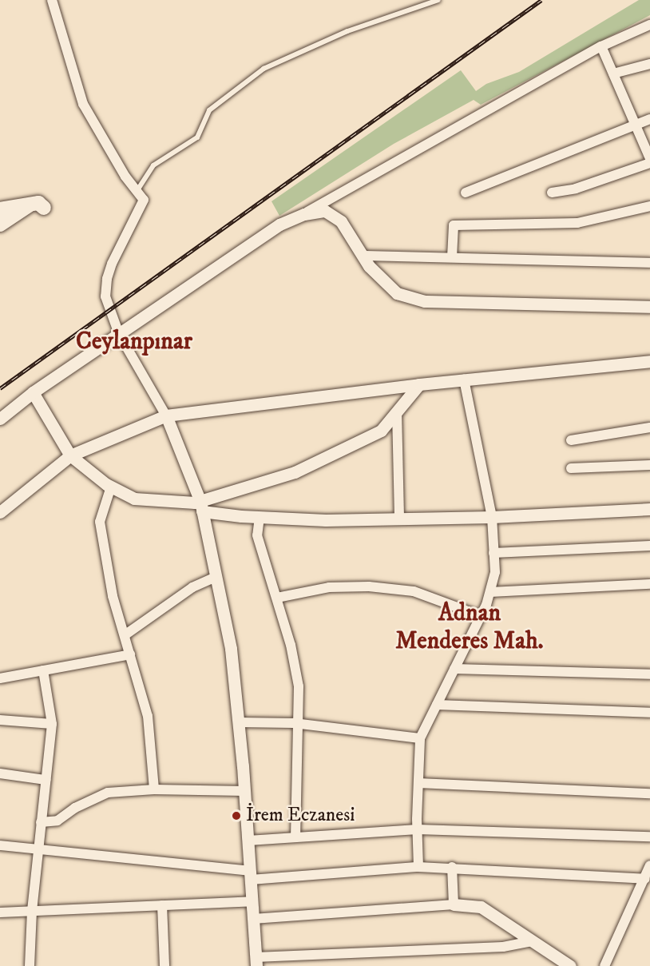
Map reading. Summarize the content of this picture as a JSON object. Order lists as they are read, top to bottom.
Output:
{
  "districts": ["Ceylanpınar", "Adnan Menderes Mah."],
  "places": ["İrem Eczanesi"]
}
